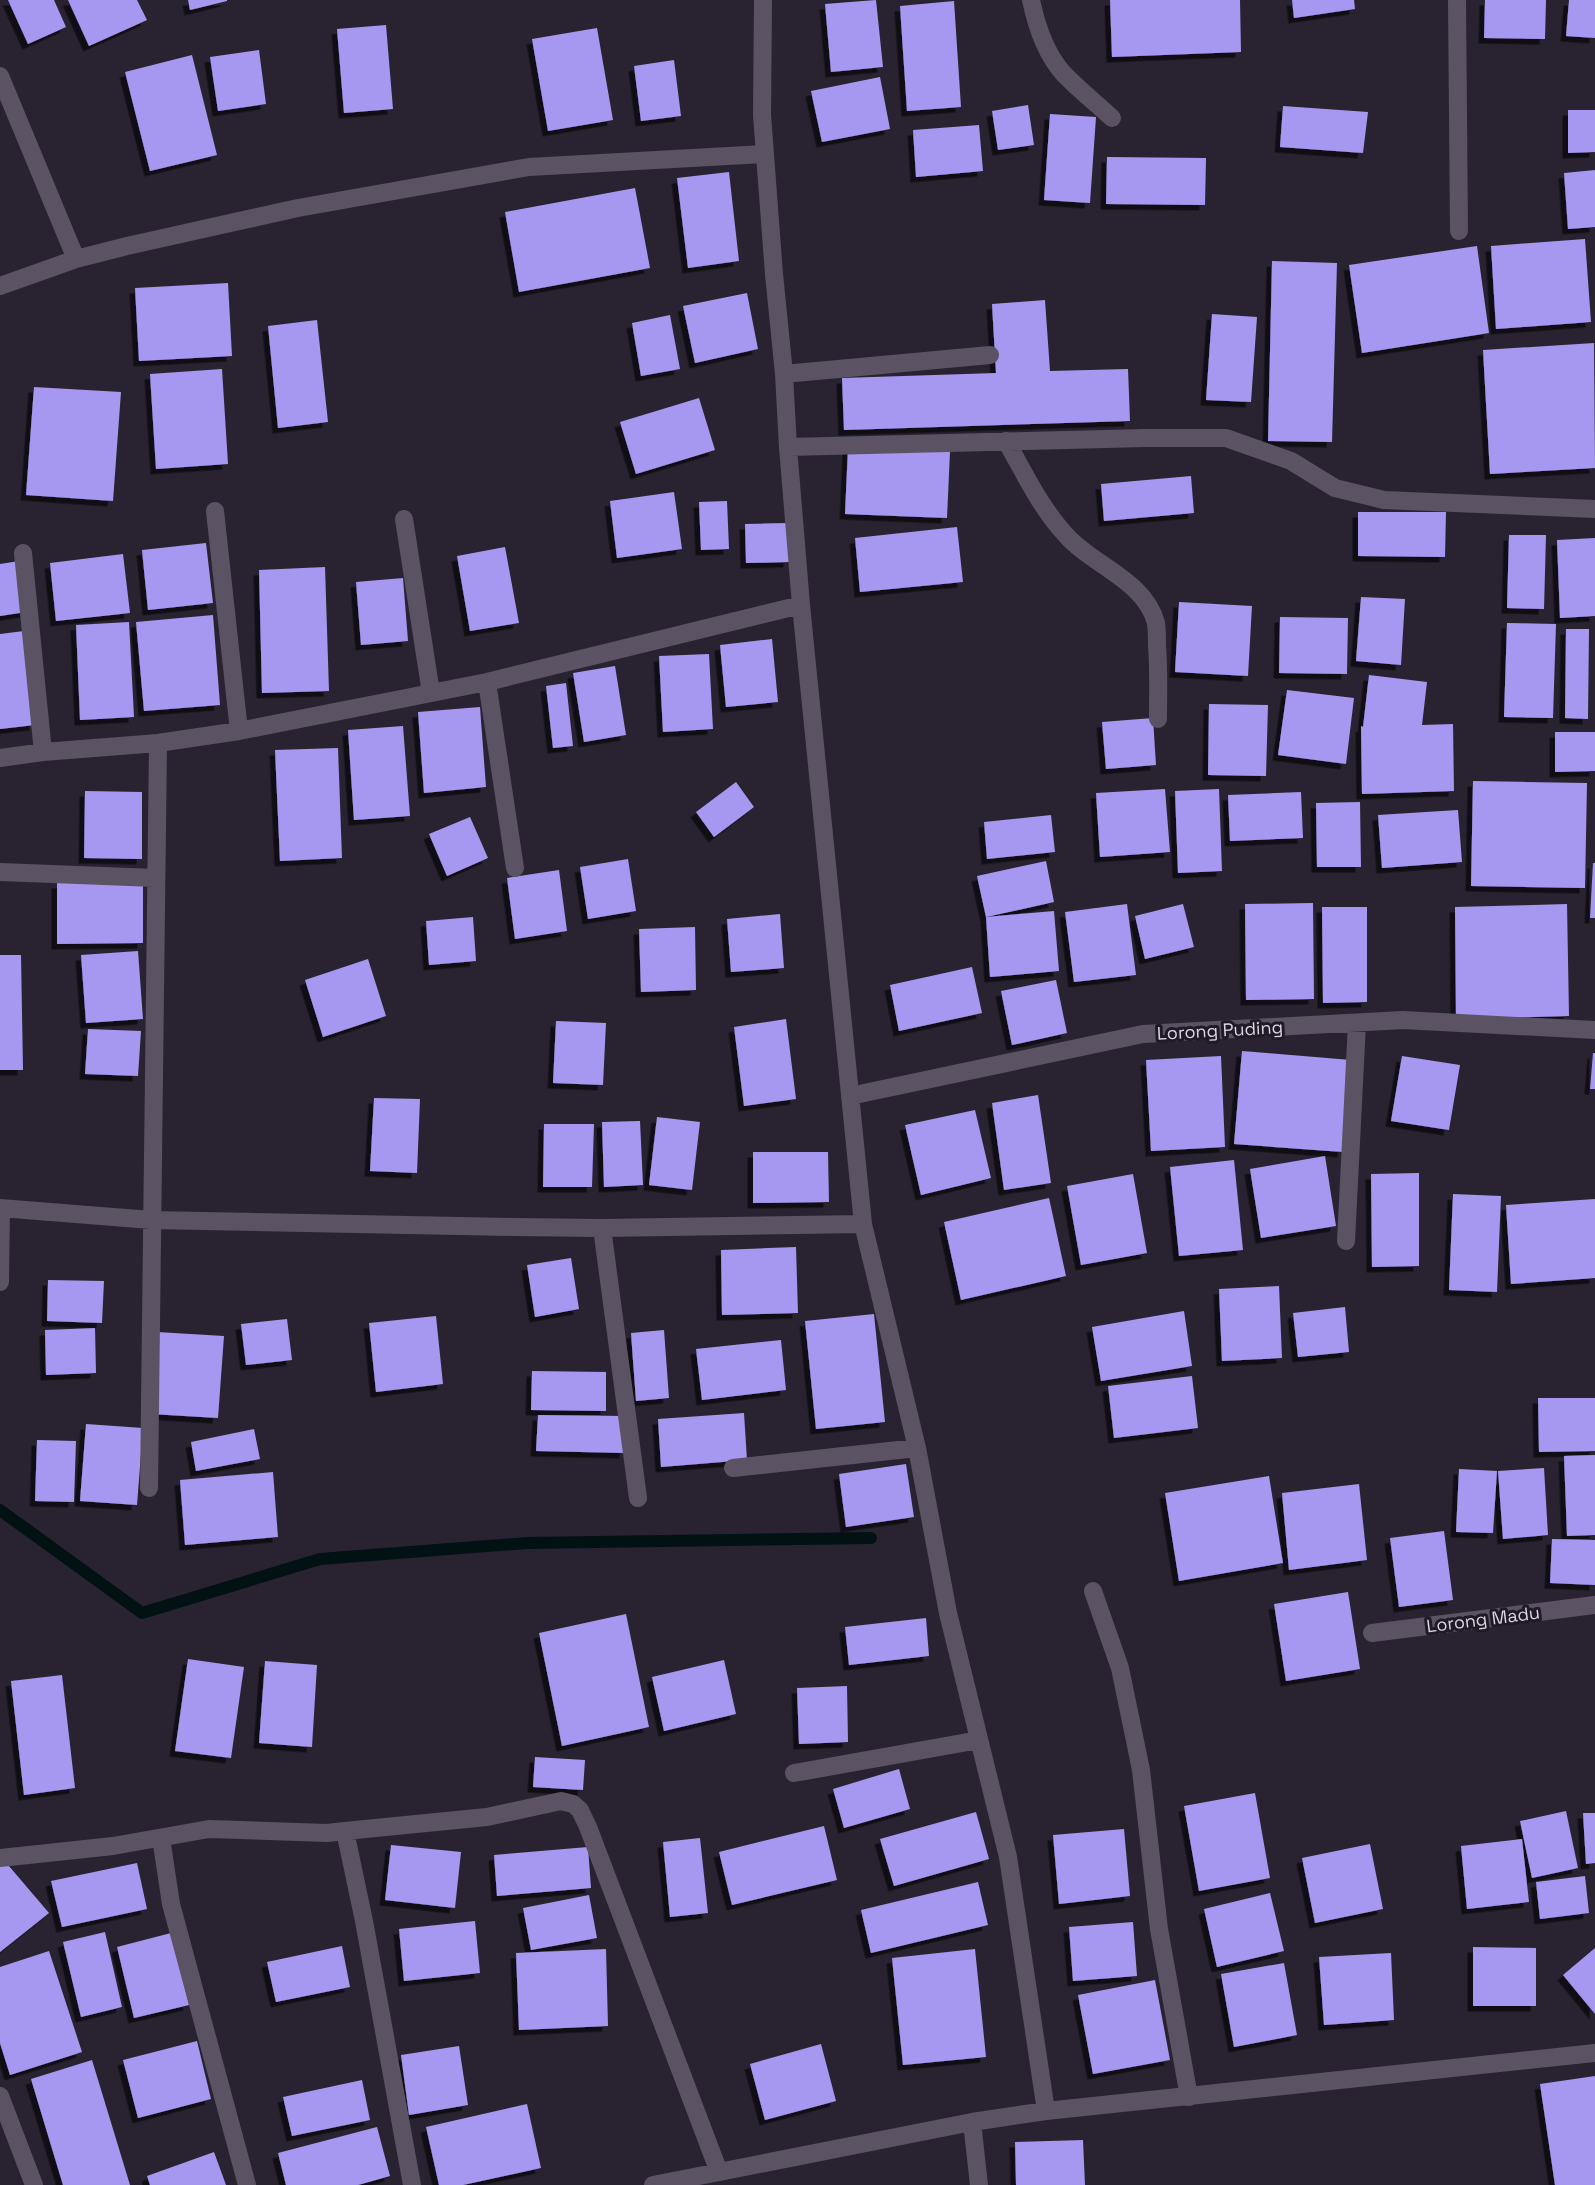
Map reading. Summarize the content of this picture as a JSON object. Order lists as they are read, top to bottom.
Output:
{
  "streets": {
    "street": ["Lorong Puding", "Lorong Madu"]
  }
}
